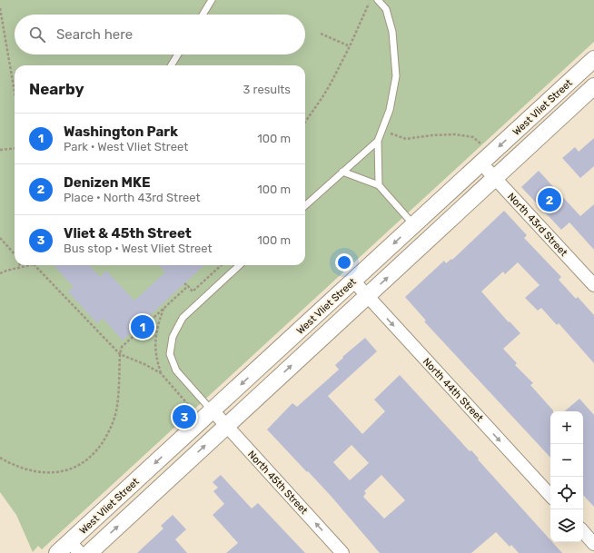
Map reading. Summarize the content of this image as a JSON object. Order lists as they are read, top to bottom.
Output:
{
  "streets": {
    "street": [
      "West Vliet Street",
      "North 43rd Street",
      "North 44th Street",
      "North 45th Street"
    ]
  },
  "crossings": [
    ["West Vliet Street", "North 43rd Street"],
    ["West Vliet Street", "North 44th Street"],
    ["West Vliet Street", "North 45th Street"]
  ],
  "one_way": ["North 44th Street", "North 45th Street"],
  "page": {
    "search": "Search here",
    "heading": ["Nearby", "3 results"],
    "list": [
      {
        "mark": "1",
        "name": "Washington Park",
        "note": "Park · West Vliet Street",
        "value": "100 m"
      },
      {
        "mark": "2",
        "name": "Denizen MKE",
        "note": "Place · North 43rd Street",
        "value": "100 m"
      },
      {
        "mark": "3",
        "name": "Vliet & 45th Street",
        "note": "Bus stop · West Vliet Street",
        "value": "100 m"
      }
    ],
    "pins": ["2", "1", "3"],
    "map_buttons": ["+", "−"]
  }
}
